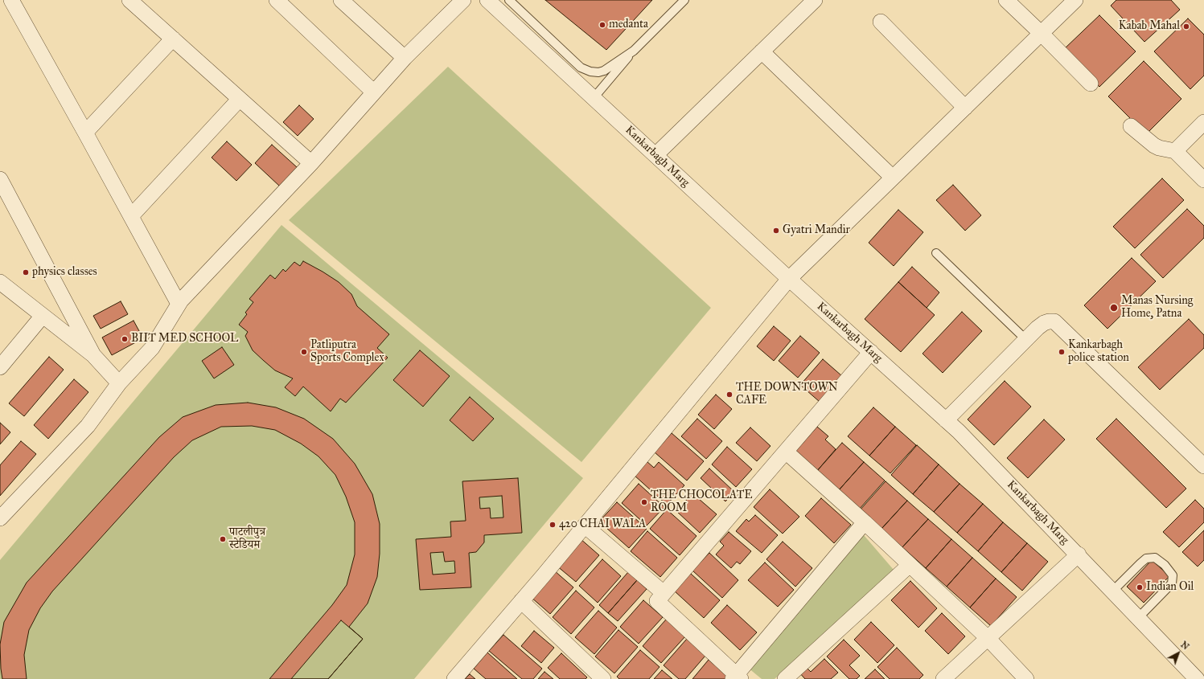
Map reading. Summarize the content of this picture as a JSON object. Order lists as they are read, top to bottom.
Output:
{
  "streets": {
    "street": ["Kankarbagh Marg"]
  },
  "places": [
    "medanta",
    "Kabab Mahal",
    "Gyatri Mandir",
    "physics classes",
    "Manas Nursing Home, Patna",
    "BIIT MED SCHOOL",
    "Patliputra Sports Complex",
    "Kankarbagh police station",
    "THE DOWNTOWN CAFE",
    "THE CHOCOLATE ROOM",
    "420 CHAI WALA",
    "पाटलीपुत्र स्टेडियम",
    "Indian Oil"
  ],
  "north": "top right"
}
